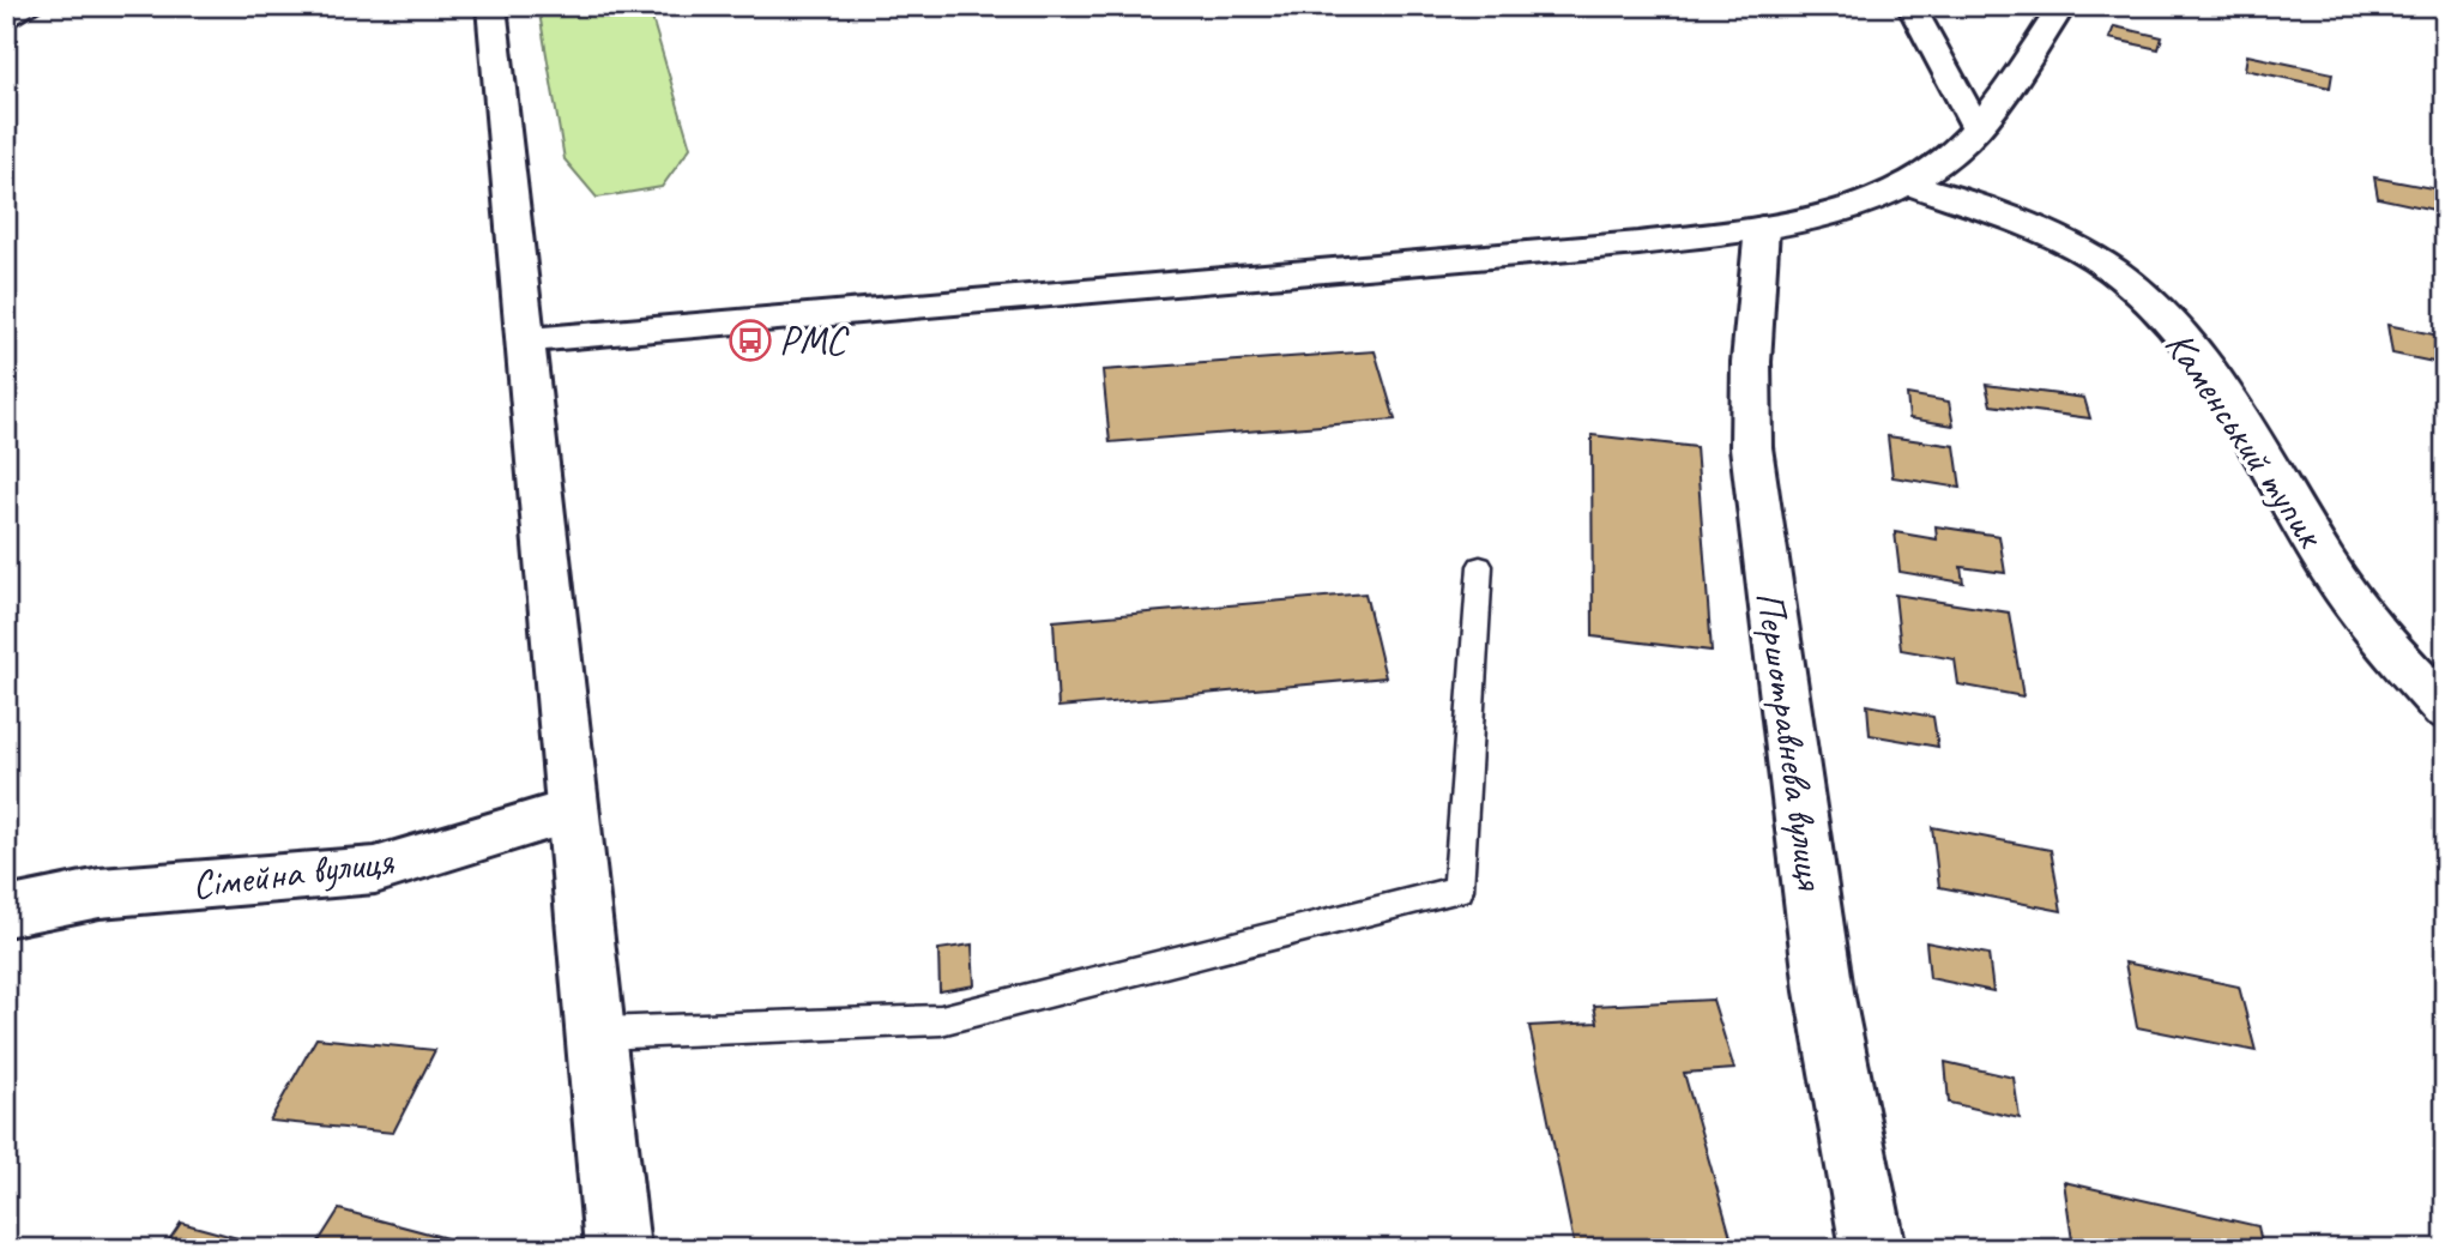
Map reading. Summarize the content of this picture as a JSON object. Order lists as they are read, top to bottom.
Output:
{
  "streets": {
    "street": ["Каменський тупик", "Першотравнева вулиця", "Сімейна вулиця"]
  },
  "places": {
    "bus stop": ["РМС"]
  }
}
